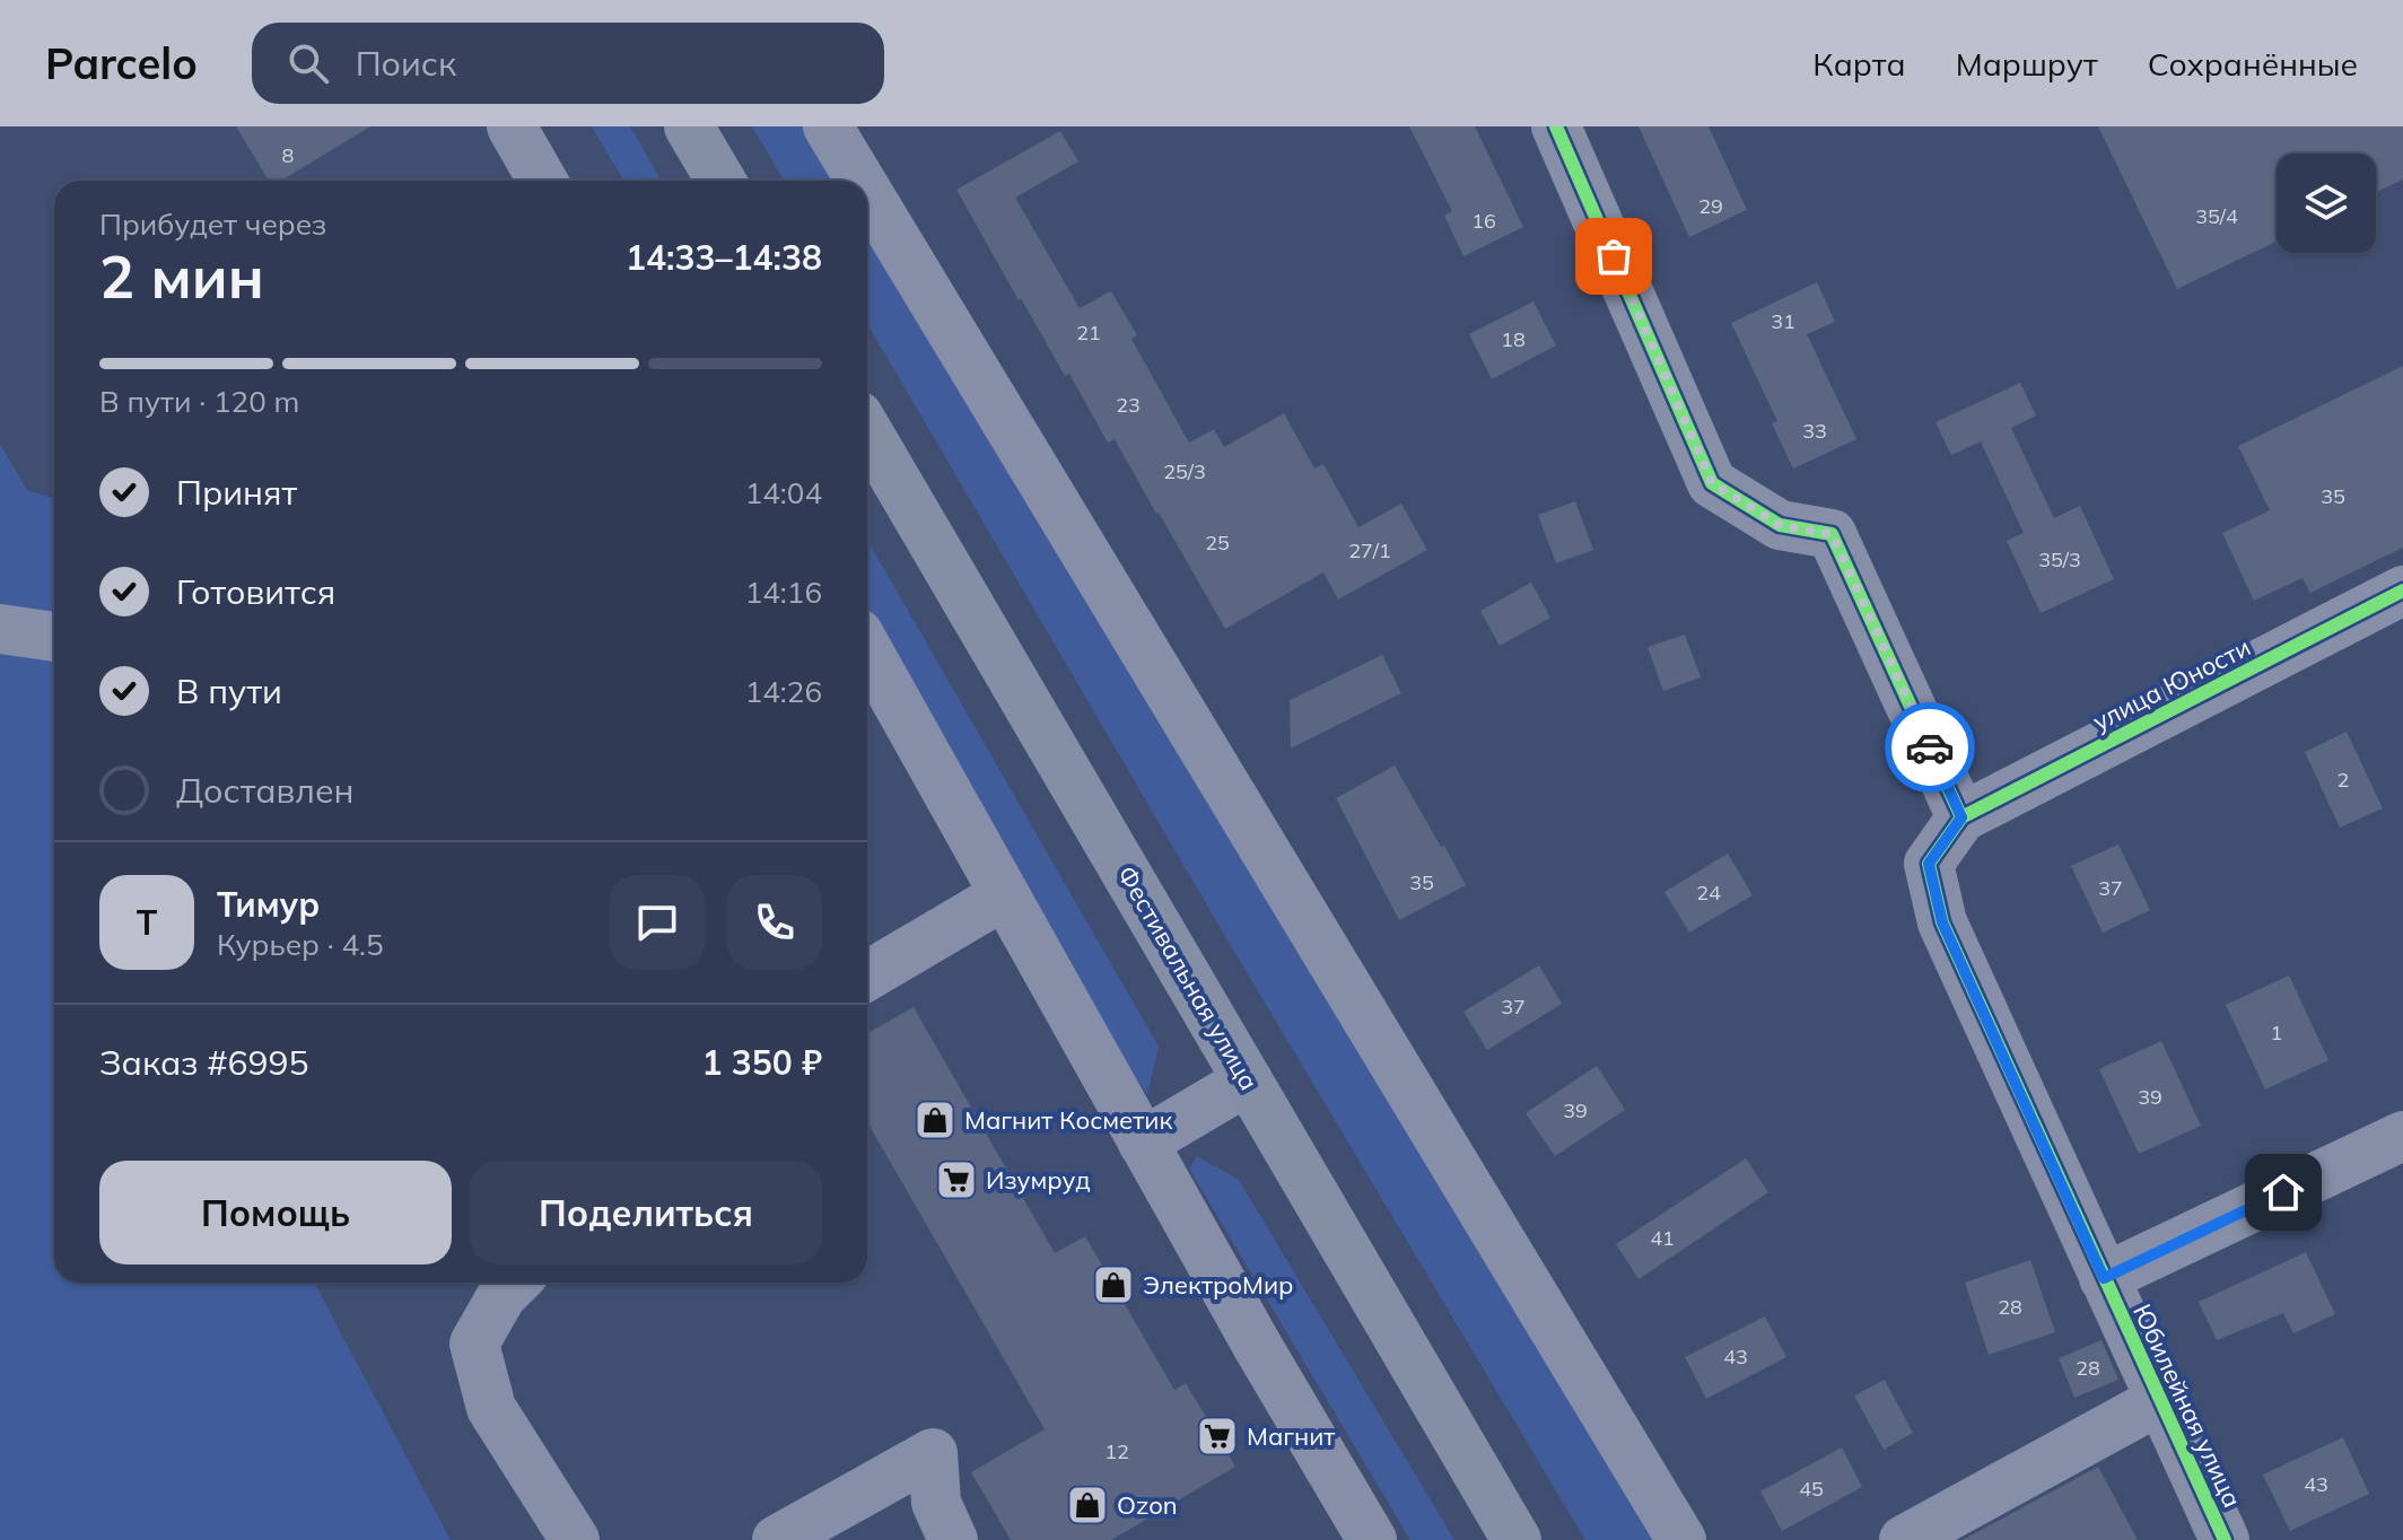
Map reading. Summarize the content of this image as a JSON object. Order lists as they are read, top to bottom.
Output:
{
  "streets": {
    "main road": ["Фестивальная улица"],
    "street": ["улица Юности", "Юбилейная улица"]
  },
  "crossings": [
    ["улица Юности", "Юбилейная улица"]
  ],
  "places": {
    "shop": ["Магнит Косметик", "ЭлектроМир", "Ozon"],
    "supermarket": ["Изумруд", "Магнит"]
  },
  "house_numbers": [
    "8",
    "29",
    "35/4",
    "16",
    "31",
    "21",
    "18",
    "23",
    "33",
    "25/3",
    "35",
    "25",
    "27/1",
    "35/3",
    "2",
    "35",
    "37",
    "24",
    "37",
    "1",
    "39",
    "39",
    "41",
    "28",
    "43",
    "28",
    "12",
    "43",
    "45"
  ],
  "page": {
    "header": "Parcelo",
    "search": "Поиск",
    "nav": ["Карта", "Маршрут", "Сохранённые"],
    "heading": ["2 мин", "Прибудет через", "14:33–14:38"],
    "panel": [
      "Тимур",
      "Курьер · 4.5",
      "Заказ #6995",
      "1 350 ₽"
    ],
    "bar": "В пути · 120 m",
    "list": [
      ["Принят", "14:04"],
      ["Готовится", "14:16"],
      ["В пути", "14:26"],
      "Доставлен"
    ],
    "round": "Т",
    "buttons": ["Помощь", "Поделиться"]
  }
}
